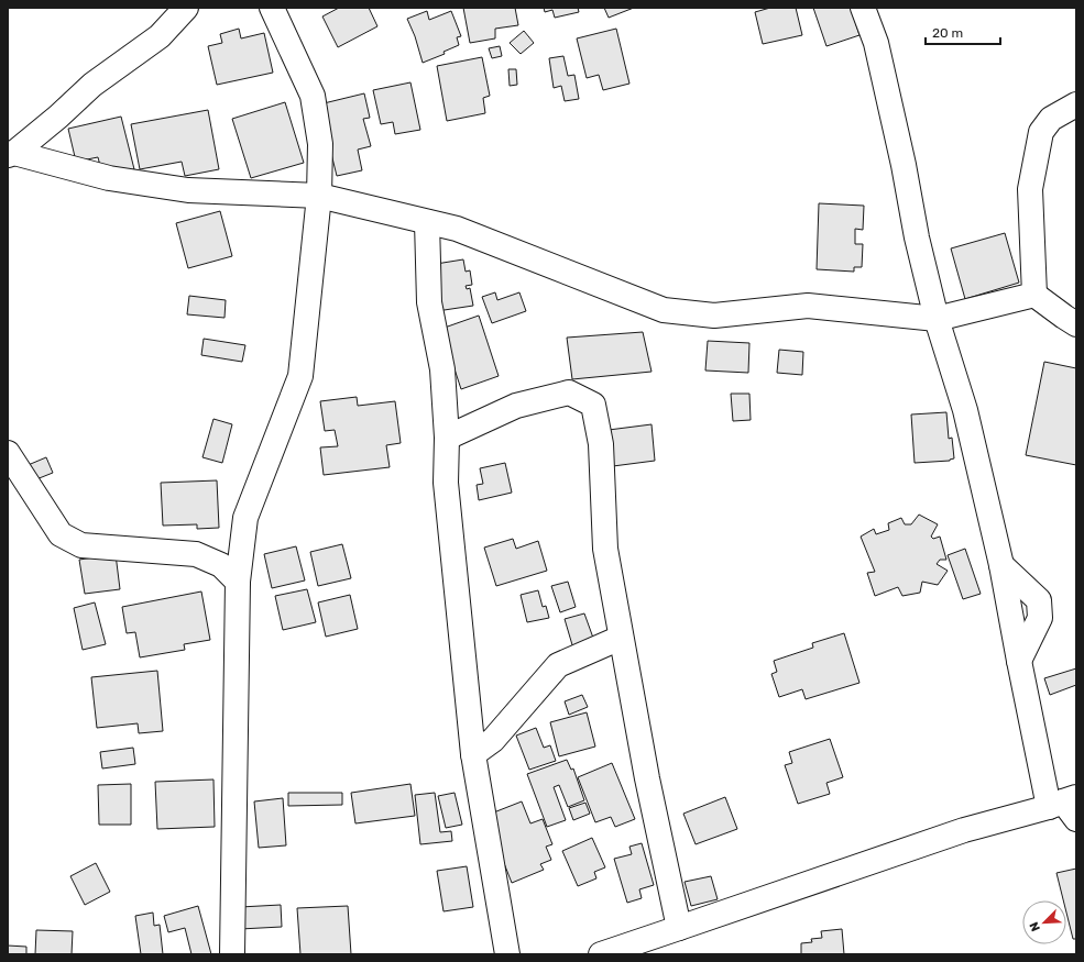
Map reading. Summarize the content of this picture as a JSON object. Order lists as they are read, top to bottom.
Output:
{
  "scale_bar": "20 m",
  "north": "bottom left"
}
